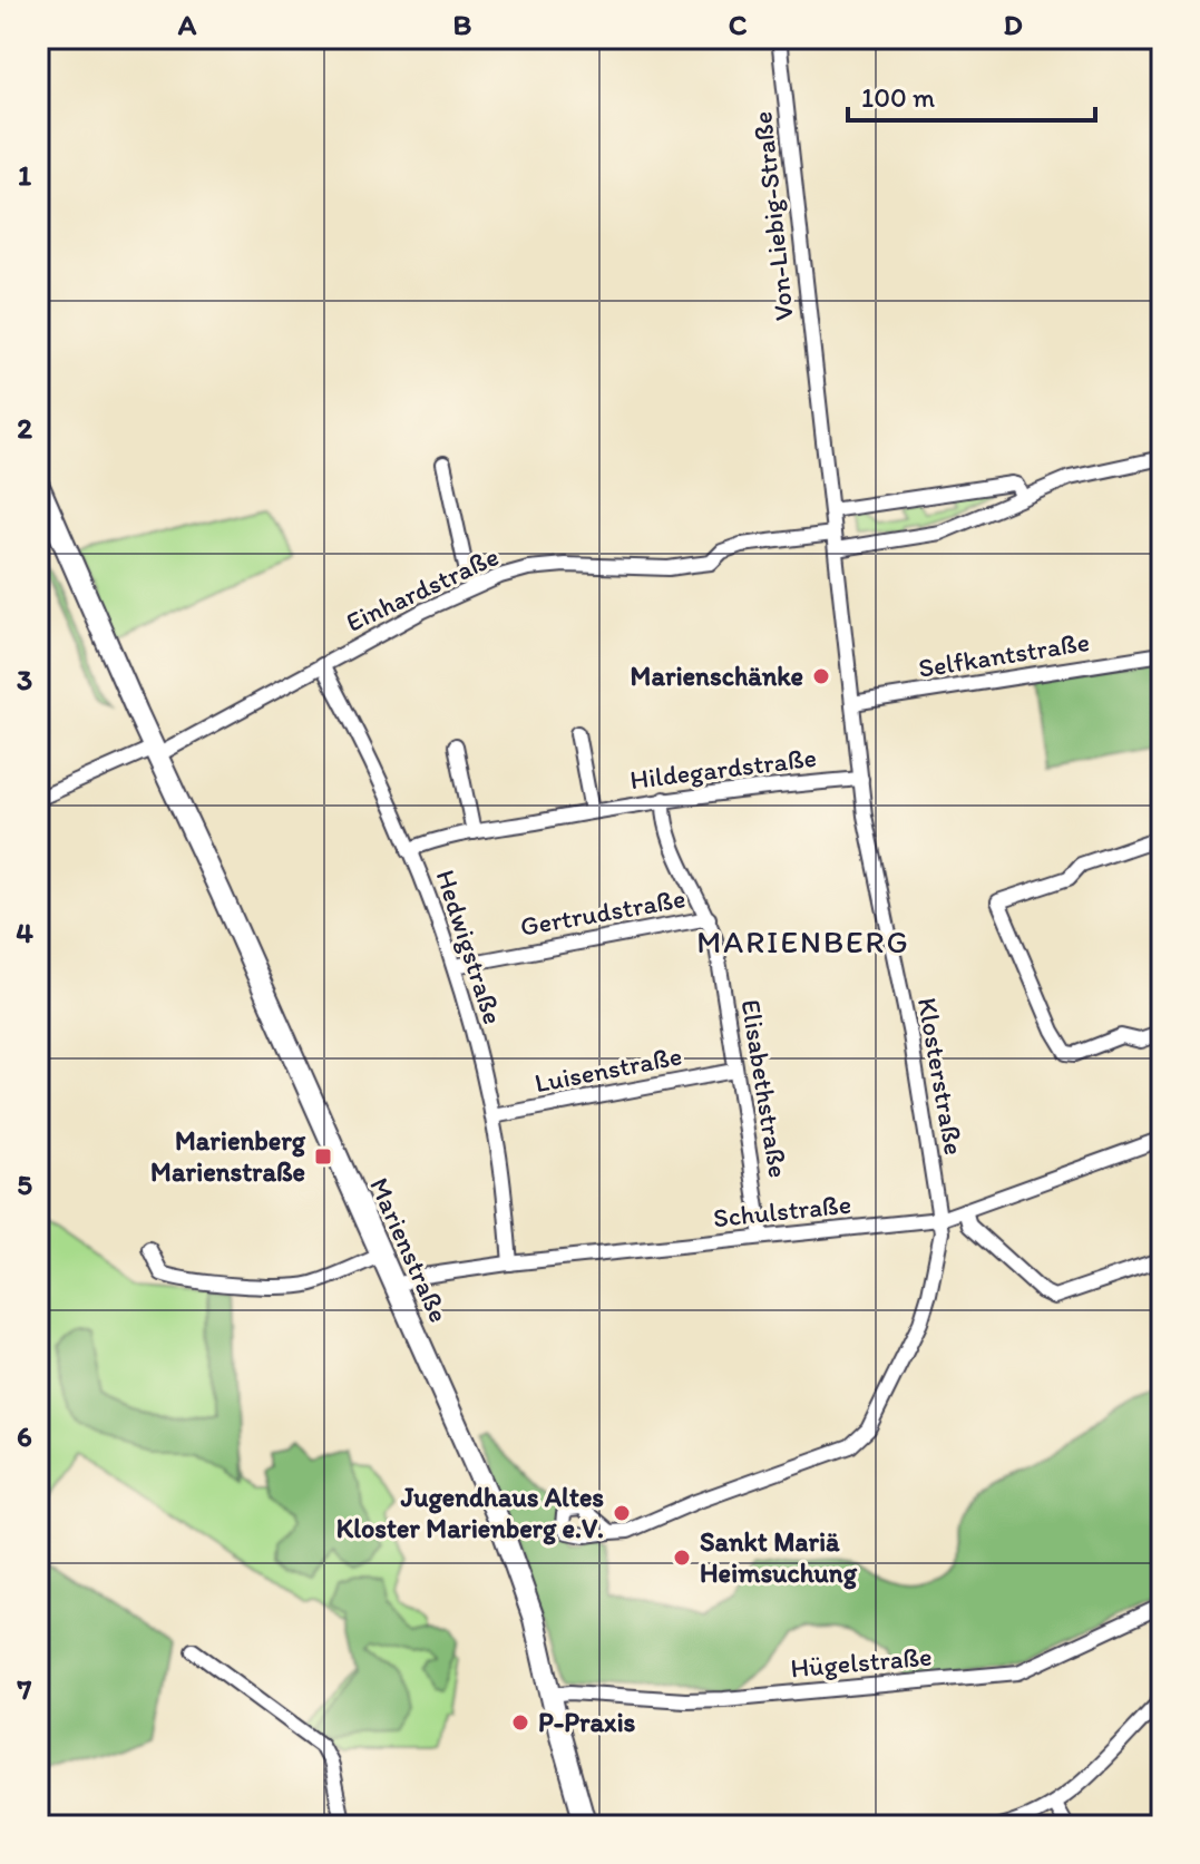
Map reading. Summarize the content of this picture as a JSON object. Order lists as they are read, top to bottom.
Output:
{
  "streets": {
    "main road": ["Marienstraße"],
    "street": [
      "Von-Liebig-Straße",
      "Einhardstraße",
      "Selfkantstraße",
      "Hildegardstraße",
      "Gertrudstraße",
      "Hedwigstraße",
      "Luisenstraße",
      "Klosterstraße",
      "Elisabethstraße",
      "Schulstraße",
      "Hügelstraße"
    ]
  },
  "crossings": [
    ["Von-Liebig-Straße", "Klosterstraße"],
    ["Einhardstraße", "Hedwigstraße"],
    ["Einhardstraße", "Klosterstraße"],
    ["Einhardstraße", "Marienstraße"],
    ["Selfkantstraße", "Klosterstraße"],
    ["Hildegardstraße", "Hedwigstraße"],
    ["Hildegardstraße", "Klosterstraße"],
    ["Hildegardstraße", "Elisabethstraße"],
    ["Gertrudstraße", "Hedwigstraße"],
    ["Gertrudstraße", "Elisabethstraße"],
    ["Hedwigstraße", "Luisenstraße"],
    ["Hedwigstraße", "Schulstraße"],
    ["Luisenstraße", "Elisabethstraße"],
    ["Klosterstraße", "Schulstraße"],
    ["Elisabethstraße", "Schulstraße"],
    ["Schulstraße", "Marienstraße"],
    ["Marienstraße", "Hügelstraße"]
  ],
  "districts": ["MARIENBERG"],
  "places": {
    "other": [
      "Marienschänke",
      "Jugendhaus Altes Kloster Marienberg e.V.",
      "Sankt Mariä Heimsuchung",
      "P-Praxis"
    ],
    "transit": ["Marienberg Marienstraße"]
  },
  "scale_bar": "100 m",
  "grid": {
    "columns": [
      "A",
      "B",
      "C",
      "D"
    ],
    "rows": [
      "1",
      "2",
      "3",
      "4",
      "5",
      "6",
      "7"
    ]
  }
}
